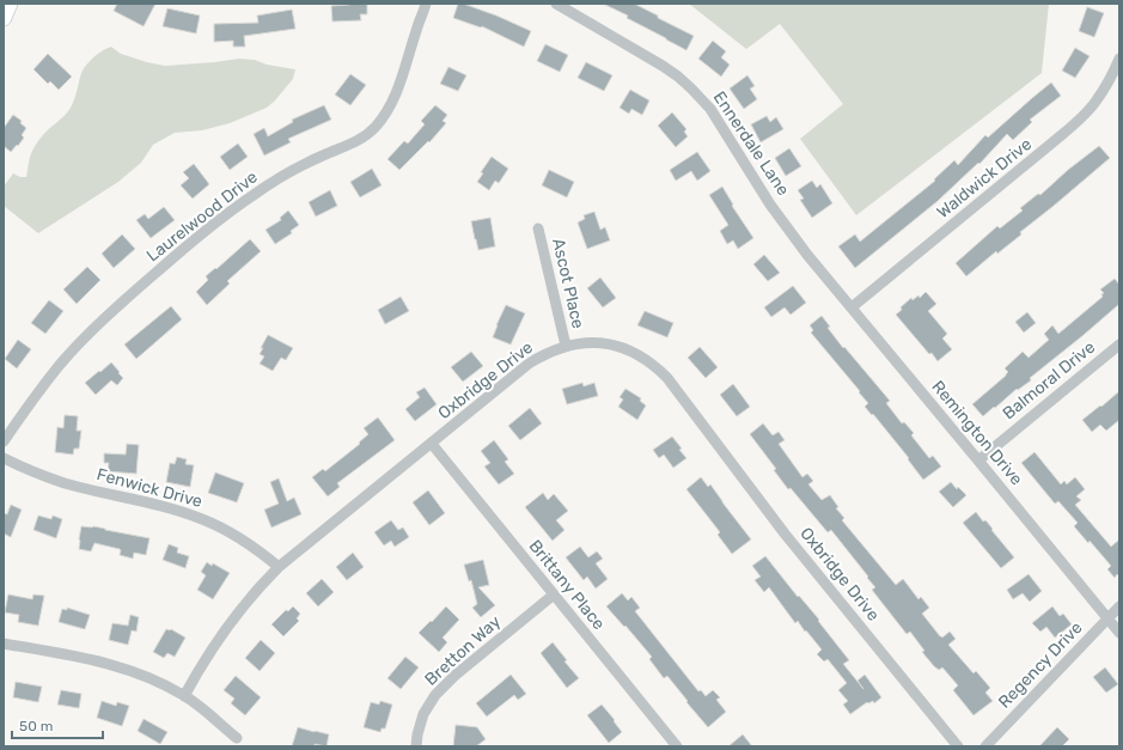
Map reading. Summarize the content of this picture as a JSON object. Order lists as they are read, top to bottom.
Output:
{
  "streets": {
    "street": [
      "Ennerdale Lane",
      "Waldwick Drive",
      "Laurelwood Drive",
      "Ascot Place",
      "Oxbridge Drive",
      "Balmoral Drive",
      "Remington Drive",
      "Fenwick Drive",
      "Brittany Place",
      "Bretton Way",
      "Regency Drive"
    ]
  },
  "crossings": [
    ["Ennerdale Lane", "Remington Drive"],
    ["Waldwick Drive", "Remington Drive"],
    ["Ascot Place", "Oxbridge Drive"],
    ["Oxbridge Drive", "Fenwick Drive"],
    ["Oxbridge Drive", "Brittany Place"],
    ["Balmoral Drive", "Remington Drive"],
    ["Remington Drive", "Regency Drive"],
    ["Brittany Place", "Bretton Way"]
  ],
  "scale_bar": "50 m"
}
